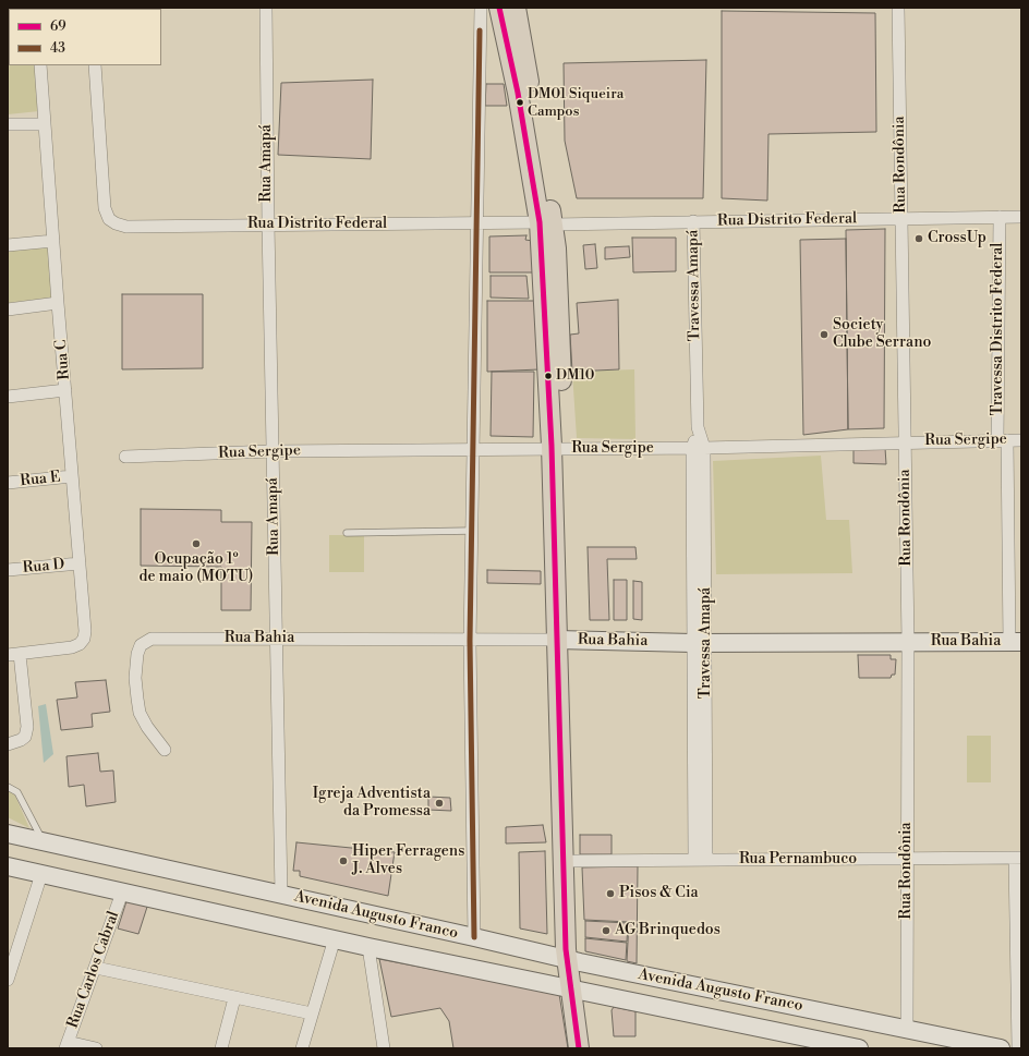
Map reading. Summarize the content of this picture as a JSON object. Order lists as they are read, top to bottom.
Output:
{
  "streets": {
    "main road": ["Rua Bahia", "Avenida Augusto Franco"],
    "street": [
      "Rua Amapá",
      "Rua Rondônia",
      "Rua Distrito Federal",
      "Travessa Amapá",
      "Travessa Distrito Federal",
      "Rua C",
      "Rua Sergipe",
      "Rua E",
      "Rua D",
      "Rua Pernambuco",
      "Rua Carlos Cabral"
    ]
  },
  "crossings": [
    ["Rua Amapá", "Rua Distrito Federal"],
    ["Rua Amapá", "Rua Sergipe"],
    ["Rua Amapá", "Rua Bahia"],
    ["Rua Amapá", "Avenida Augusto Franco"],
    ["Rua Rondônia", "Rua Distrito Federal"],
    ["Rua Rondônia", "Rua Sergipe"],
    ["Rua Rondônia", "Rua Bahia"],
    ["Rua Rondônia", "Rua Pernambuco"],
    ["Rua Rondônia", "Avenida Augusto Franco"],
    ["Rua Distrito Federal", "Travessa Amapá"],
    ["Rua Distrito Federal", "Travessa Distrito Federal"],
    ["Travessa Amapá", "Rua Sergipe"],
    ["Travessa Amapá", "Rua Bahia"],
    ["Travessa Amapá", "Rua Pernambuco"],
    ["Travessa Distrito Federal", "Rua Sergipe"],
    ["Travessa Distrito Federal", "Rua Bahia"],
    ["Rua C", "Rua E"],
    ["Rua C", "Rua D"],
    ["Avenida Augusto Franco", "Rua Carlos Cabral"]
  ],
  "places": [
    "DM01 Siqueira Campos",
    "CrossUp",
    "Society Clube Serrano",
    "DM10",
    "Ocupação 1º de maio (MOTU)",
    "Igreja Adventista da Promessa",
    "Hiper Ferragens J. Alves",
    "Pisos & Cia",
    "AG Brinquedos"
  ],
  "lines": ["transit line 69", "transit line 43"],
  "legend": ["69", "43"]
}
